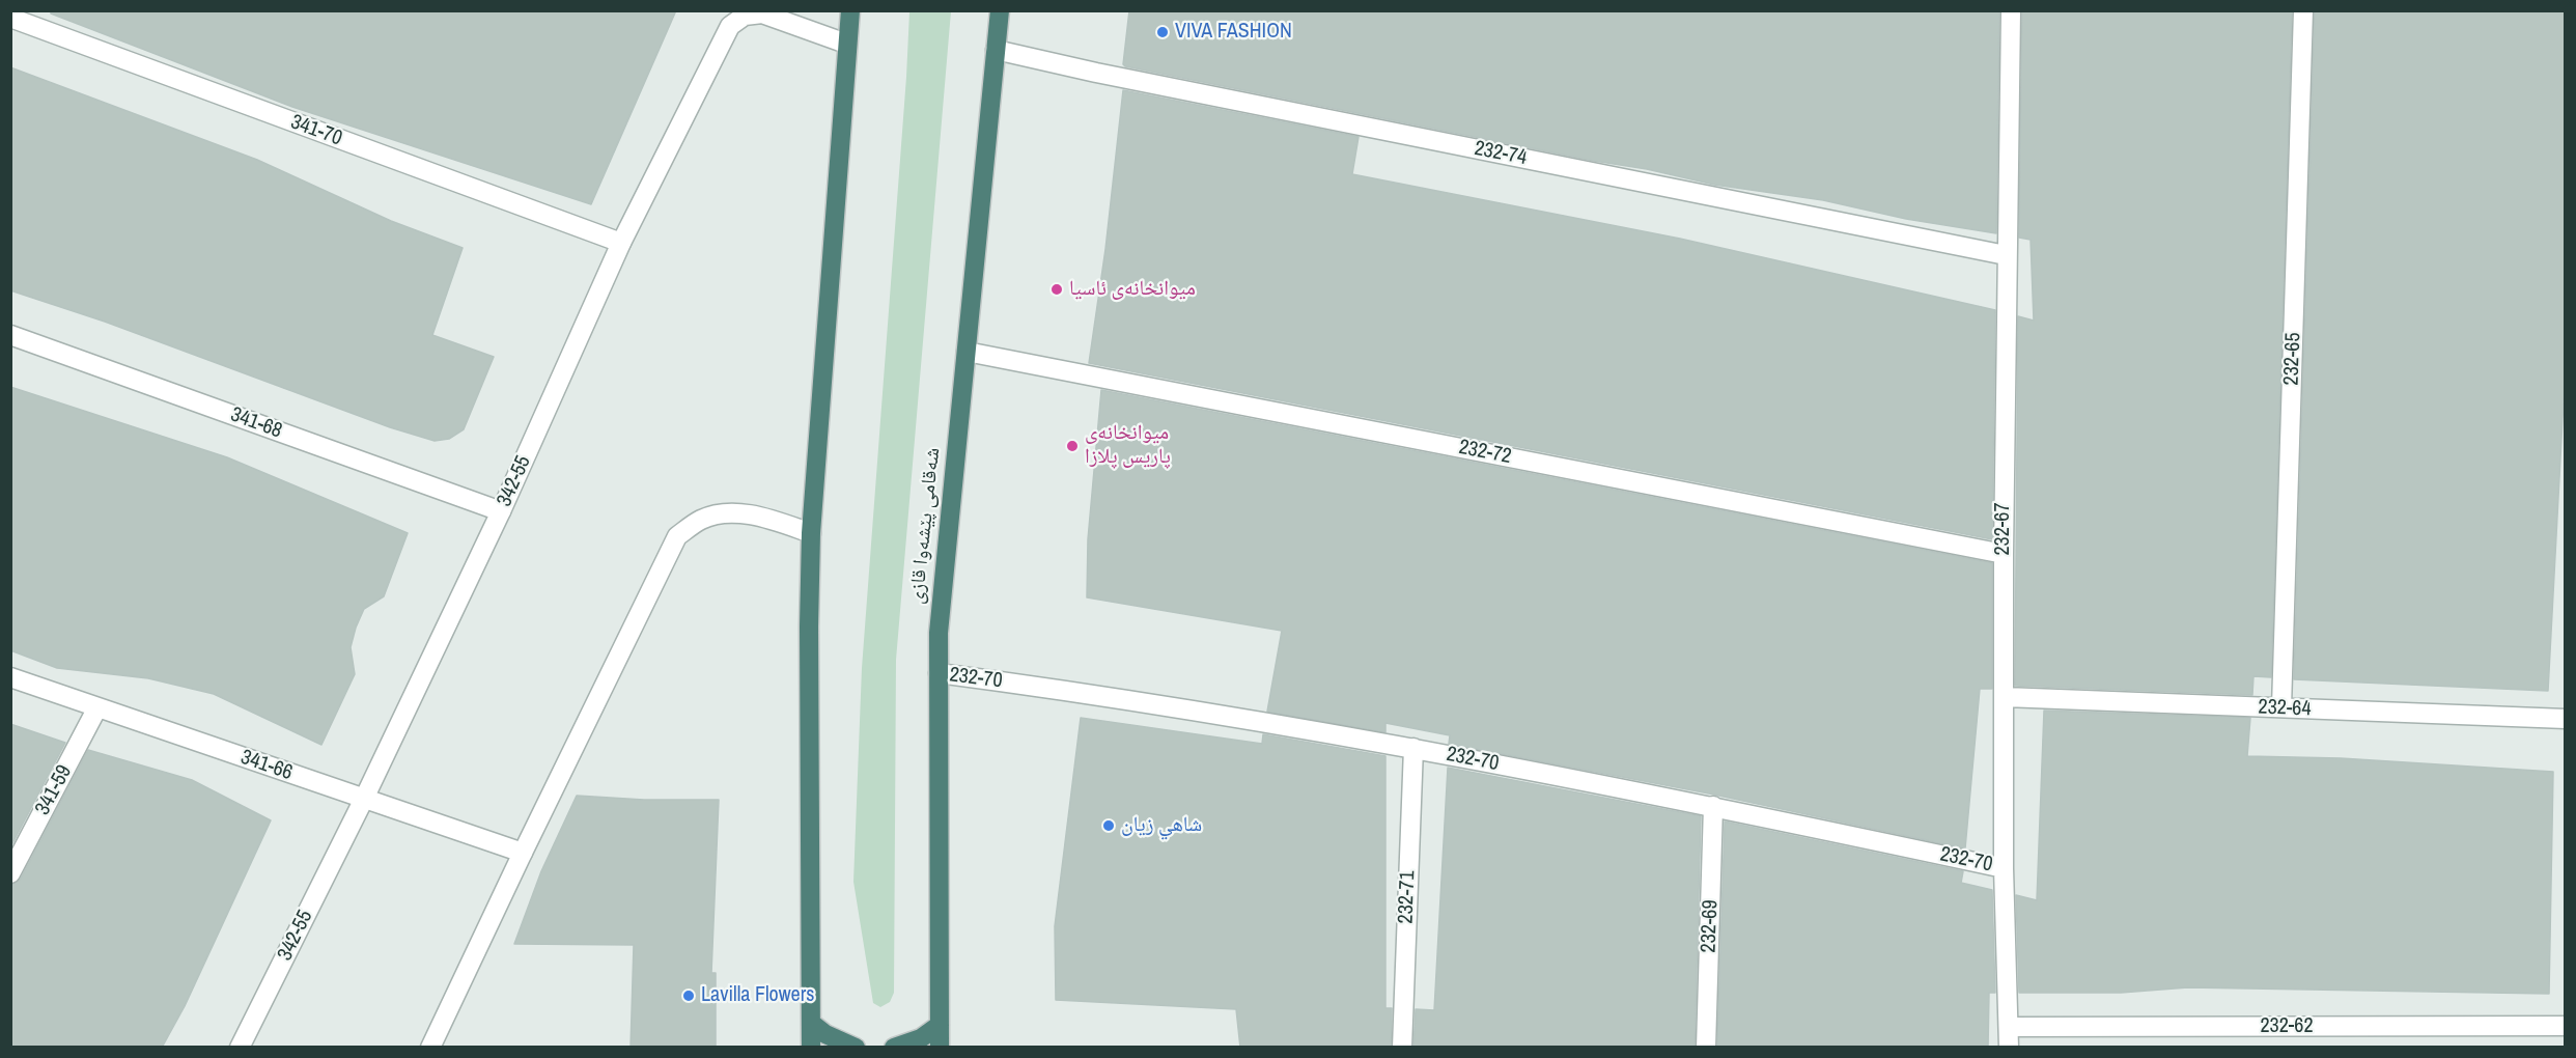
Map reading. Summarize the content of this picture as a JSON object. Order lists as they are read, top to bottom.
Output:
{
  "streets": {
    "highway": ["شەقامی پێشەوا قازی"],
    "street": [
      "341-70",
      "232-74",
      "232-65",
      "341-68",
      "232-72",
      "342-55",
      "232-67",
      "232-70",
      "232-64",
      "341-66",
      "341-59",
      "232-71",
      "232-69",
      "232-62"
    ]
  },
  "crossings": [
    ["341-70", "342-55"],
    ["232-74", "شەقامی پێشەوا قازی"],
    ["232-74", "232-67"],
    ["232-65", "232-64"],
    ["341-68", "342-55"],
    ["232-72", "شەقامی پێشەوا قازی"],
    ["232-72", "232-67"],
    ["342-55", "341-66"],
    ["شەقامی پێشەوا قازی", "232-70"],
    ["232-67", "232-70"],
    ["232-67", "232-64"],
    ["232-67", "232-62"],
    ["232-70", "232-71"],
    ["232-70", "232-69"],
    ["341-66", "341-59"]
  ],
  "places": [
    "VIVA FASHION",
    "میوانخانەی ئاسیا",
    "میوانخانەی پاریس پلازا",
    "شاهي زيان",
    "Lavilla Flowers"
  ]
}
